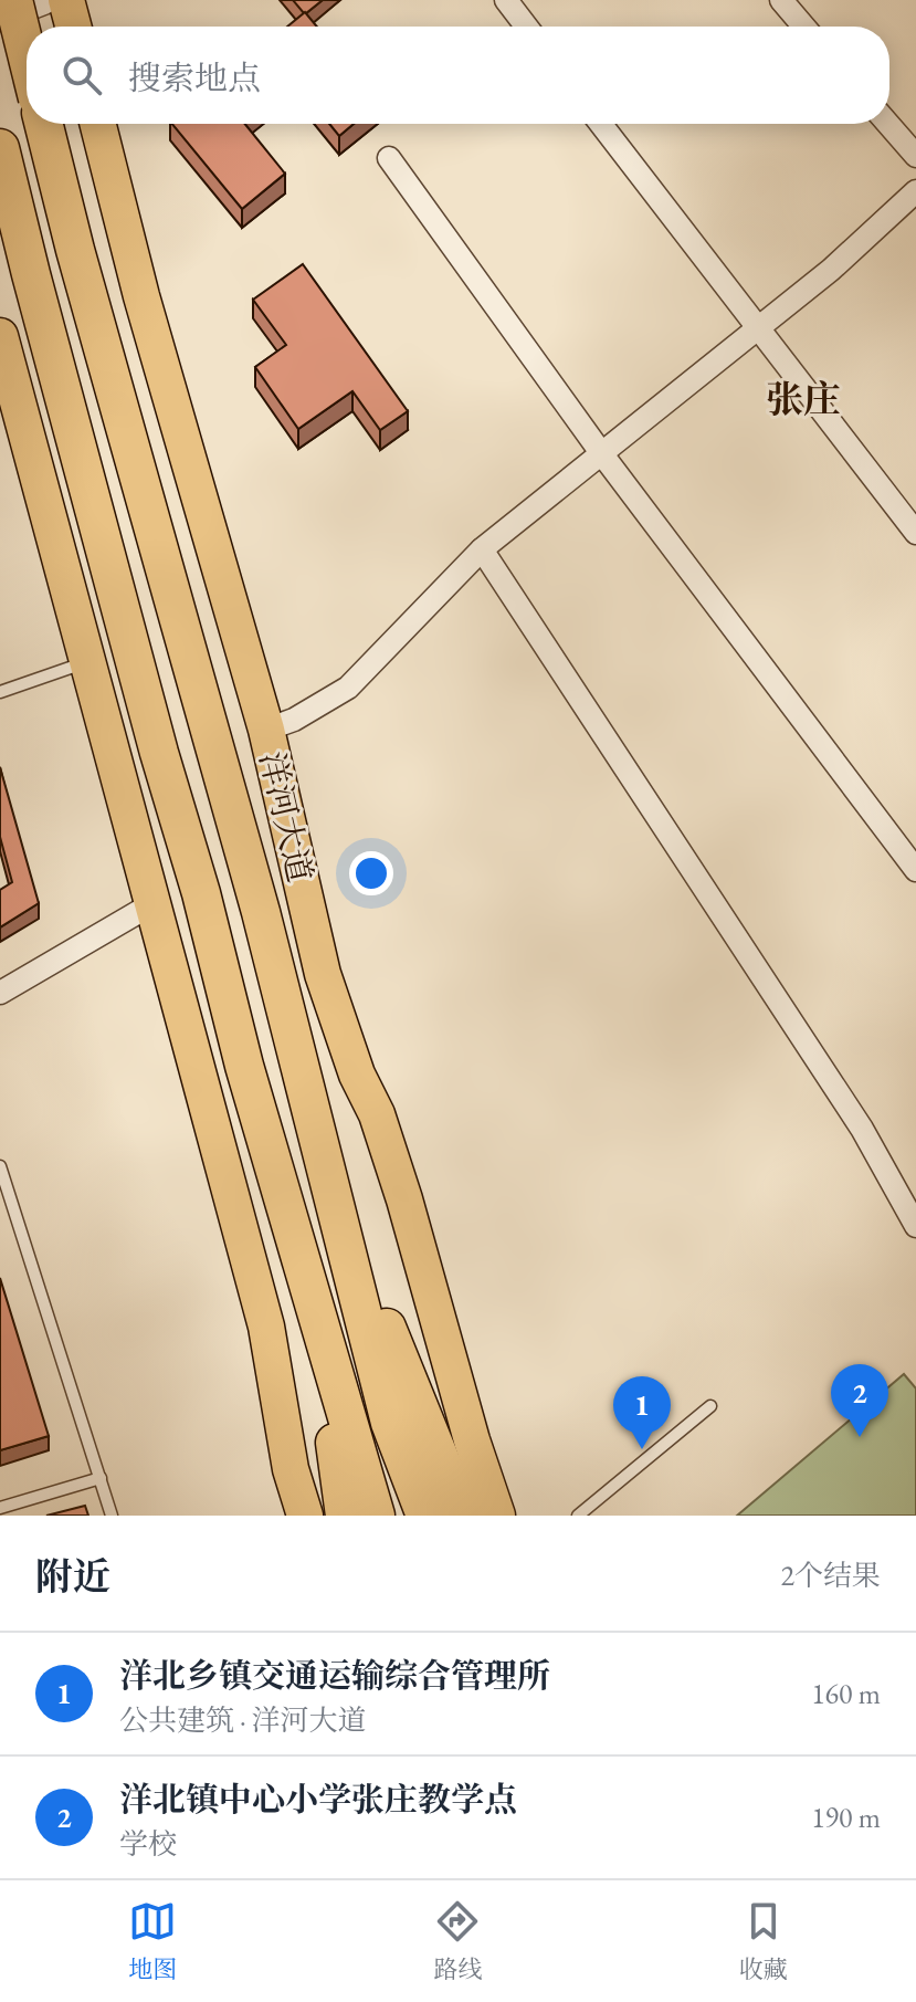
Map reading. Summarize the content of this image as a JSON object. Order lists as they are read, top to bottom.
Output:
{
  "streets": {
    "highway": ["洋河大道"]
  },
  "districts": ["张庄"],
  "page": {
    "search": "搜索地点",
    "pins": ["2", "1"],
    "heading": ["附近", "2个结果"],
    "list": [
      {
        "mark": "1",
        "name": "洋北乡镇交通运输综合管理所",
        "note": "公共建筑 · 洋河大道",
        "value": "160 m"
      },
      {
        "mark": "2",
        "name": "洋北镇中心小学张庄教学点",
        "note": "学校",
        "value": "190 m"
      }
    ],
    "nav": ["地图", "路线", "收藏"]
  }
}
